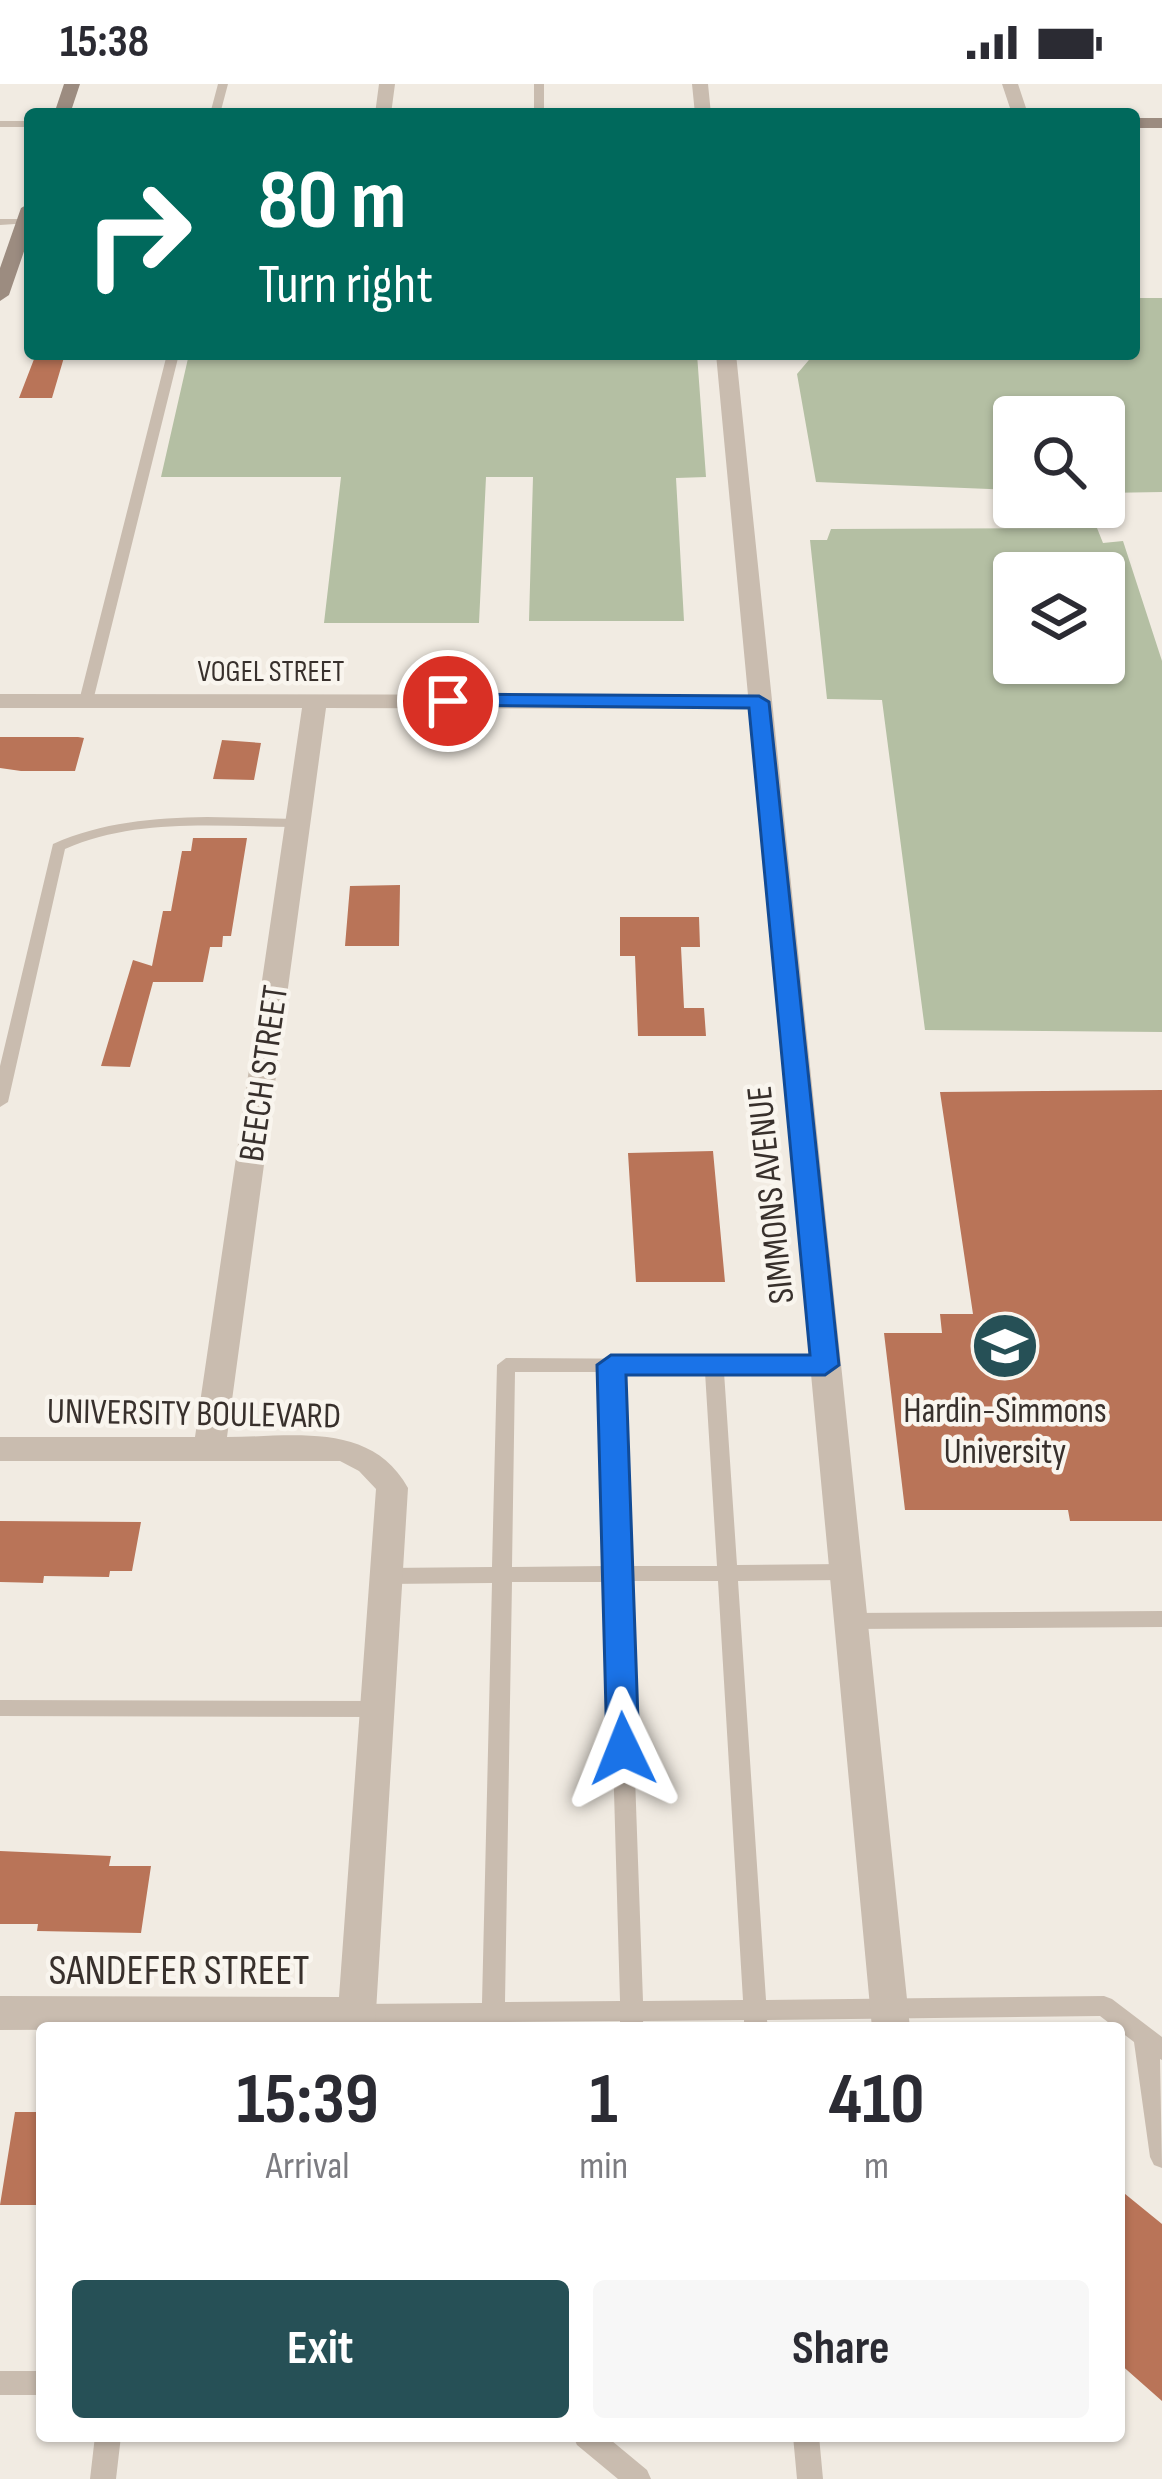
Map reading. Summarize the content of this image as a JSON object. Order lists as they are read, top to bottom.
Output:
{
  "streets": {
    "street": [
      "VOGEL STREET",
      "BEECH STREET",
      "SIMMONS AVENUE",
      "UNIVERSITY BOULEVARD",
      "SANDEFER STREET"
    ]
  },
  "crossings": [
    ["VOGEL STREET", "BEECH STREET"],
    ["VOGEL STREET", "SIMMONS AVENUE"],
    ["BEECH STREET", "UNIVERSITY BOULEVARD"]
  ],
  "places": {
    "school or university": ["Hardin-Simmons University"]
  },
  "page": {
    "status": "15:38",
    "turn": ["80 m", "Turn right"],
    "eta": [
      "15:39",
      "Arrival",
      "1",
      "min",
      "410",
      "m"
    ],
    "buttons": ["Exit", "Share"]
  }
}
